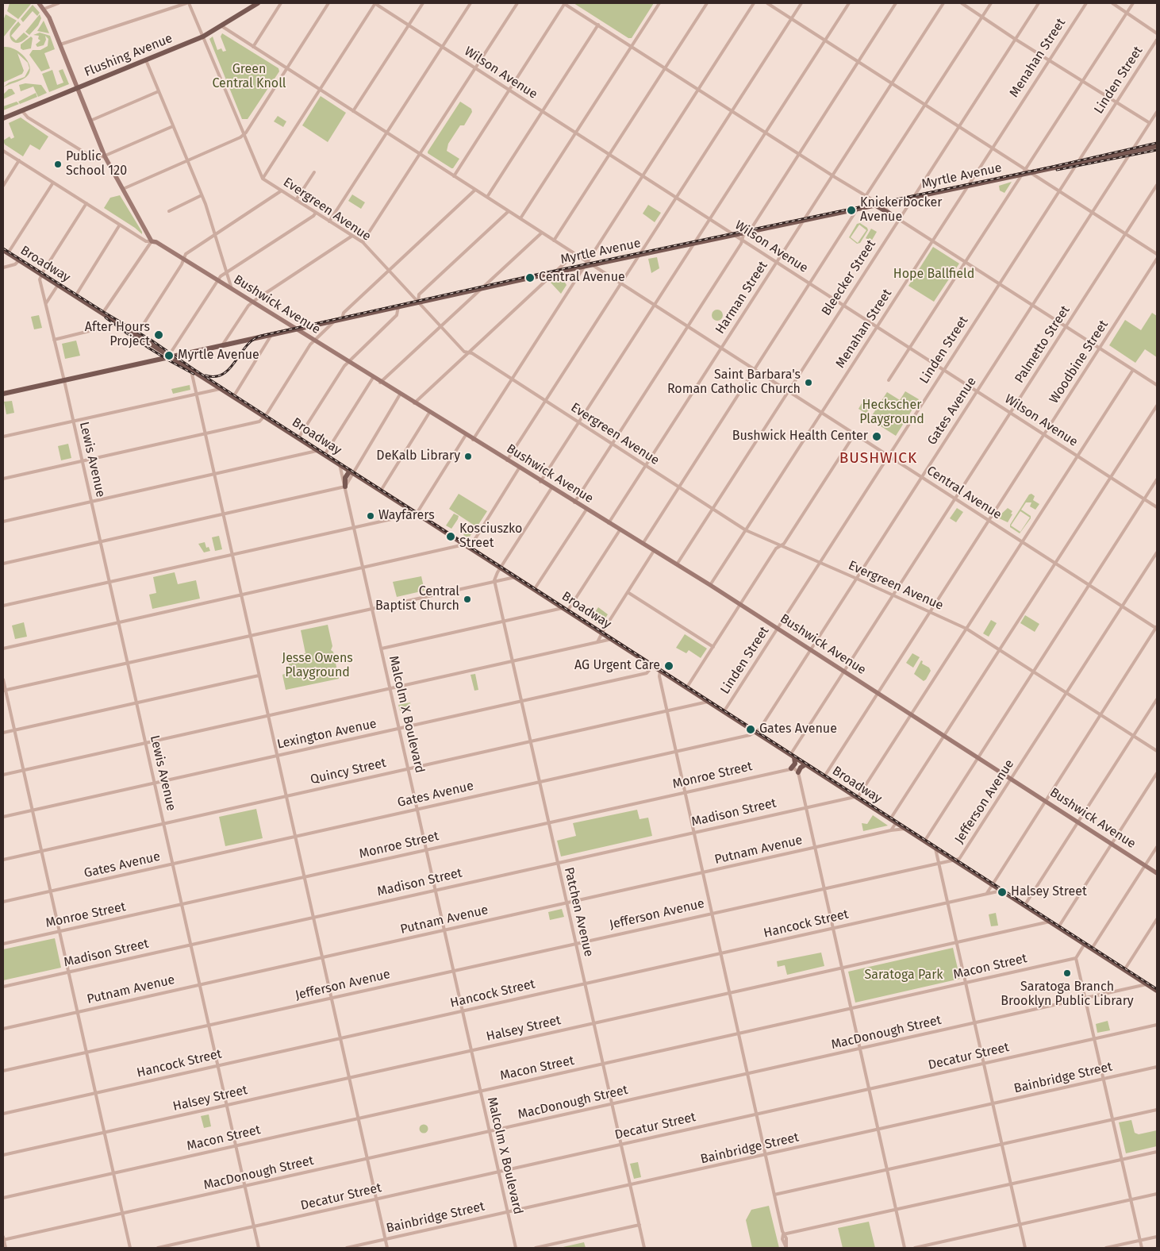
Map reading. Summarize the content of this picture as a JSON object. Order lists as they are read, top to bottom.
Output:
{
  "streets": {
    "main road": [
      "Flushing Avenue",
      "Myrtle Avenue",
      "Broadway",
      "Bushwick Avenue"
    ],
    "street": [
      "Menahan Street",
      "Wilson Avenue",
      "Linden Street",
      "Evergreen Avenue",
      "Bleecker Street",
      "Harman Street",
      "Palmetto Street",
      "Woodbine Street",
      "Gates Avenue",
      "Lewis Avenue",
      "Central Avenue",
      "Malcolm X Boulevard",
      "Lexington Avenue",
      "Quincy Street",
      "Monroe Street",
      "Jefferson Avenue",
      "Madison Street",
      "Putnam Avenue",
      "Patchen Avenue",
      "Hancock Street",
      "Macon Street",
      "Halsey Street",
      "MacDonough Street",
      "Decatur Street",
      "Bainbridge Street"
    ]
  },
  "crossings": [
    ["Flushing Avenue", "Central Avenue"],
    ["Menahan Street", "Wilson Avenue"],
    ["Menahan Street", "Myrtle Avenue"],
    ["Menahan Street", "Evergreen Avenue"],
    ["Menahan Street", "Bushwick Avenue"],
    ["Menahan Street", "Central Avenue"],
    ["Wilson Avenue", "Linden Street"],
    ["Wilson Avenue", "Myrtle Avenue"],
    ["Wilson Avenue", "Bleecker Street"],
    ["Wilson Avenue", "Harman Street"],
    ["Wilson Avenue", "Palmetto Street"],
    ["Wilson Avenue", "Woodbine Street"],
    ["Wilson Avenue", "Gates Avenue"],
    ["Linden Street", "Myrtle Avenue"],
    ["Linden Street", "Evergreen Avenue"],
    ["Linden Street", "Broadway"],
    ["Linden Street", "Bushwick Avenue"],
    ["Linden Street", "Central Avenue"],
    ["Myrtle Avenue", "Evergreen Avenue"],
    ["Myrtle Avenue", "Broadway"],
    ["Myrtle Avenue", "Bleecker Street"],
    ["Myrtle Avenue", "Harman Street"],
    ["Myrtle Avenue", "Bushwick Avenue"],
    ["Myrtle Avenue", "Gates Avenue"],
    ["Myrtle Avenue", "Lewis Avenue"],
    ["Myrtle Avenue", "Central Avenue"],
    ["Evergreen Avenue", "Bleecker Street"],
    ["Evergreen Avenue", "Harman Street"],
    ["Evergreen Avenue", "Palmetto Street"],
    ["Evergreen Avenue", "Woodbine Street"],
    ["Evergreen Avenue", "Gates Avenue"],
    ["Evergreen Avenue", "Jefferson Avenue"],
    ["Broadway", "Palmetto Street"],
    ["Broadway", "Woodbine Street"],
    ["Broadway", "Gates Avenue"],
    ["Broadway", "Lewis Avenue"],
    ["Broadway", "Malcolm X Boulevard"],
    ["Broadway", "Lexington Avenue"],
    ["Broadway", "Quincy Street"],
    ["Broadway", "Jefferson Avenue"],
    ["Broadway", "Madison Street"],
    ["Broadway", "Putnam Avenue"],
    ["Broadway", "Hancock Street"],
    ["Broadway", "Halsey Street"],
    ["Broadway", "MacDonough Street"],
    ["Bleecker Street", "Bushwick Avenue"],
    ["Bleecker Street", "Central Avenue"],
    ["Harman Street", "Bushwick Avenue"],
    ["Harman Street", "Central Avenue"],
    ["Bushwick Avenue", "Palmetto Street"],
    ["Bushwick Avenue", "Woodbine Street"],
    ["Bushwick Avenue", "Gates Avenue"],
    ["Bushwick Avenue", "Jefferson Avenue"],
    ["Palmetto Street", "Central Avenue"],
    ["Woodbine Street", "Central Avenue"],
    ["Gates Avenue", "Lewis Avenue"],
    ["Gates Avenue", "Central Avenue"],
    ["Gates Avenue", "Malcolm X Boulevard"],
    ["Gates Avenue", "Patchen Avenue"],
    ["Lewis Avenue", "Lexington Avenue"],
    ["Lewis Avenue", "Quincy Street"],
    ["Lewis Avenue", "Monroe Street"],
    ["Lewis Avenue", "Jefferson Avenue"],
    ["Lewis Avenue", "Madison Street"],
    ["Lewis Avenue", "Putnam Avenue"],
    ["Lewis Avenue", "Hancock Street"],
    ["Lewis Avenue", "Macon Street"],
    ["Lewis Avenue", "Halsey Street"],
    ["Lewis Avenue", "MacDonough Street"],
    ["Lewis Avenue", "Decatur Street"],
    ["Central Avenue", "Jefferson Avenue"],
    ["Malcolm X Boulevard", "Lexington Avenue"],
    ["Malcolm X Boulevard", "Quincy Street"],
    ["Malcolm X Boulevard", "Monroe Street"],
    ["Malcolm X Boulevard", "Jefferson Avenue"],
    ["Malcolm X Boulevard", "Madison Street"],
    ["Malcolm X Boulevard", "Putnam Avenue"],
    ["Malcolm X Boulevard", "Hancock Street"],
    ["Malcolm X Boulevard", "Macon Street"],
    ["Malcolm X Boulevard", "Halsey Street"],
    ["Malcolm X Boulevard", "MacDonough Street"],
    ["Malcolm X Boulevard", "Decatur Street"],
    ["Malcolm X Boulevard", "Bainbridge Street"],
    ["Lexington Avenue", "Patchen Avenue"],
    ["Quincy Street", "Patchen Avenue"],
    ["Monroe Street", "Patchen Avenue"],
    ["Jefferson Avenue", "Patchen Avenue"],
    ["Madison Street", "Patchen Avenue"],
    ["Putnam Avenue", "Patchen Avenue"],
    ["Patchen Avenue", "Hancock Street"],
    ["Patchen Avenue", "Macon Street"],
    ["Patchen Avenue", "Halsey Street"],
    ["Patchen Avenue", "MacDonough Street"],
    ["Patchen Avenue", "Decatur Street"],
    ["Patchen Avenue", "Bainbridge Street"]
  ],
  "districts": ["BUSHWICK"],
  "parks": [
    "Green Central Knoll",
    "Hope Ballfield",
    "Heckscher Playground",
    "Jesse Owens Playground",
    "Saratoga Park"
  ],
  "places": [
    "Public School 120",
    "Knickerbocker Avenue",
    "Central Avenue",
    "After Hours Project",
    "Myrtle Avenue",
    "Saint Barbara's Roman Catholic Church",
    "Bushwick Health Center",
    "DeKalb Library",
    "Wayfarers",
    "Kosciuszko Street",
    "Central Baptist Church",
    "AG Urgent Care",
    "Gates Avenue",
    "Halsey Street",
    "Saratoga Branch Brooklyn Public Library"
  ]
}
